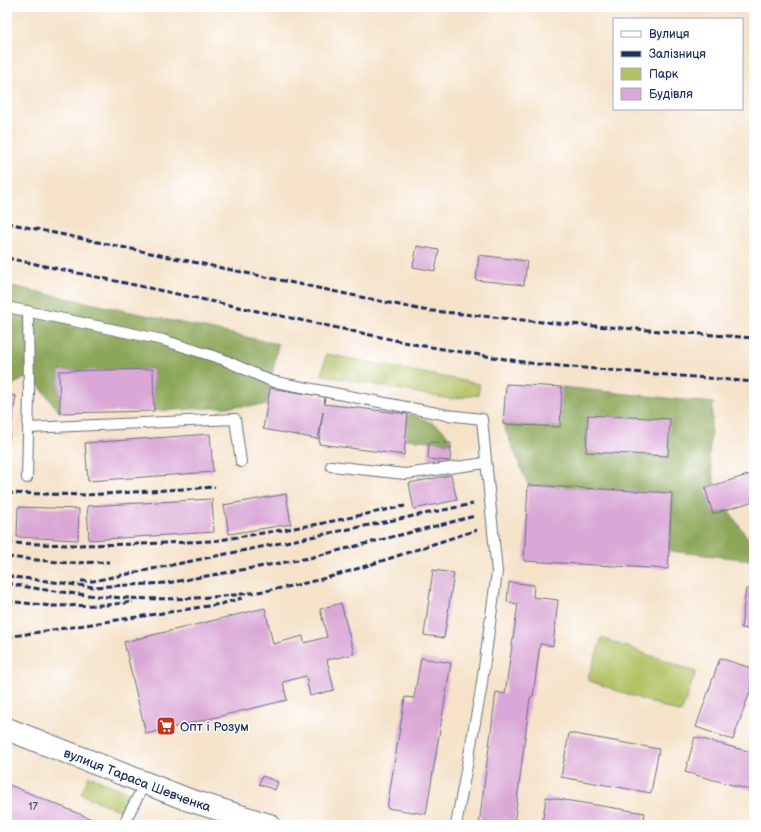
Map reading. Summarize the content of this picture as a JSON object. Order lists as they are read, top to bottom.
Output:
{
  "streets": {
    "main road": ["вулиця Тараса Шевченка"]
  },
  "places": {
    "supermarket": ["Опт і Розум"]
  },
  "house_numbers": ["17"],
  "legend": [
    "Вулиця",
    "Залізниця",
    "Парк",
    "Будівля"
  ]
}
